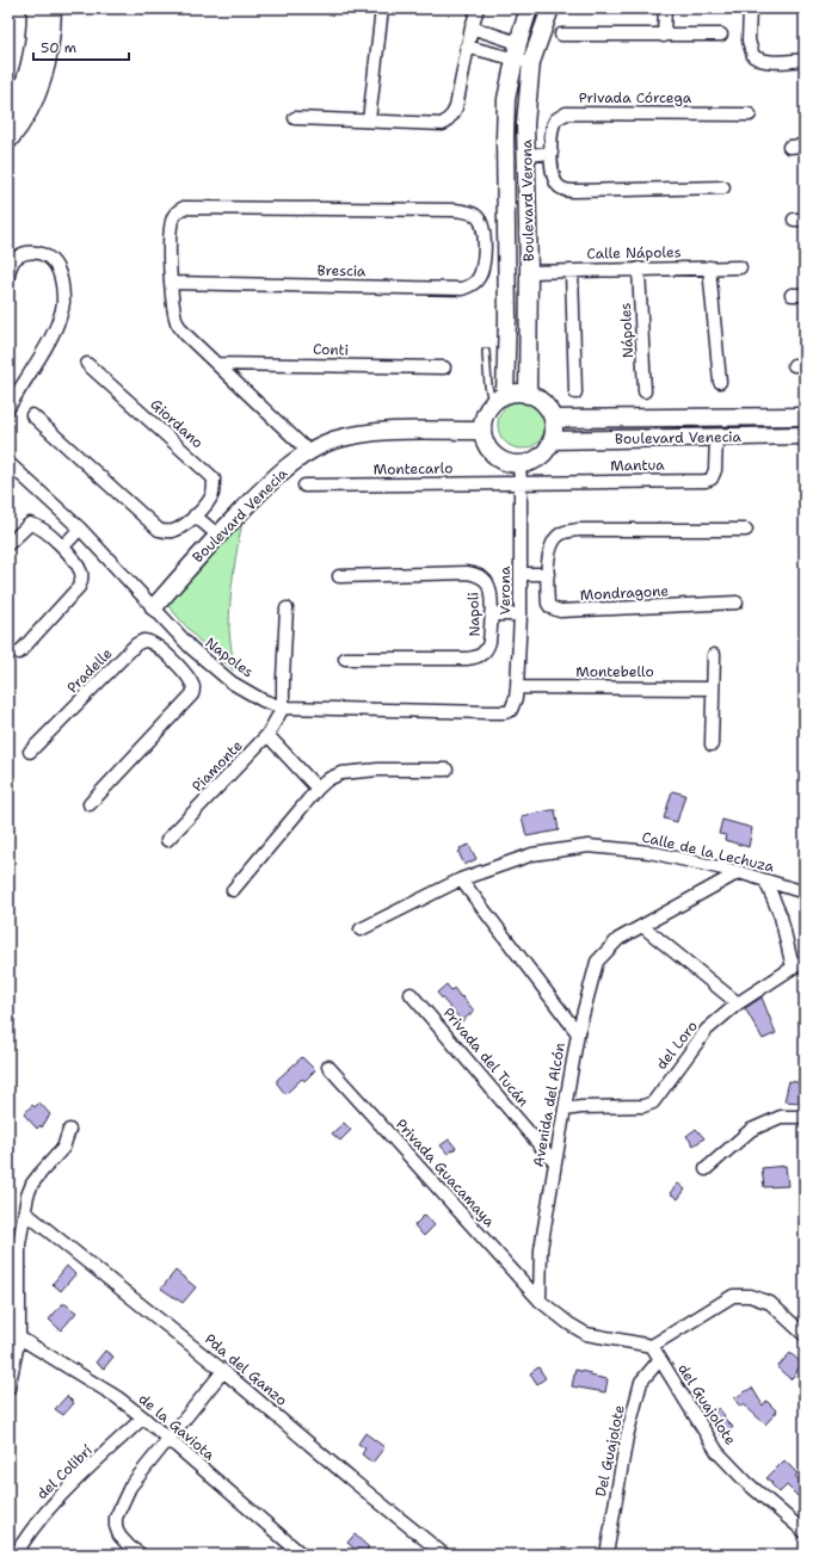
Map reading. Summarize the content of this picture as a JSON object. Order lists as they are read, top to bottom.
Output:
{
  "streets": {
    "street": [
      "Privada Córcega",
      "Boulevard Verona",
      "Calle Nápoles",
      "Brescia",
      "Nápoles",
      "Conti",
      "Giordano",
      "Boulevard Venecia",
      "Mantua",
      "Montecarlo",
      "Verona",
      "Mondragone",
      "Napoli",
      "Napoles",
      "Pradelle",
      "Montebello",
      "Piamonte",
      "Calle de la Lechuza",
      "del Loro",
      "Privada del Tucán",
      "Avenida del Alcón",
      "Privada Guacamaya",
      "Pda del Ganzo",
      "del Guajolote",
      "de la Gaviota",
      "Del Guajolote",
      "del Colibrí"
    ]
  },
  "crossings": [
    ["Boulevard Verona", "Calle Nápoles"],
    ["Boulevard Verona", "Boulevard Venecia"],
    ["Boulevard Verona", "Verona"],
    ["Calle Nápoles", "Nápoles"],
    ["Boulevard Venecia", "Mantua"],
    ["Boulevard Venecia", "Verona"],
    ["Boulevard Venecia", "Napoles"],
    ["Mantua", "Montecarlo"],
    ["Mantua", "Verona"],
    ["Montecarlo", "Verona"],
    ["Verona", "Napoles"],
    ["Verona", "Montebello"],
    ["Napoles", "Piamonte"],
    ["Calle de la Lechuza", "Avenida del Alcón"],
    ["del Loro", "Avenida del Alcón"],
    ["Privada del Tucán", "Avenida del Alcón"],
    ["Avenida del Alcón", "Privada Guacamaya"],
    ["del Guajolote", "Del Guajolote"],
    ["de la Gaviota", "del Colibrí"]
  ],
  "scale_bar": "50 m"
}
